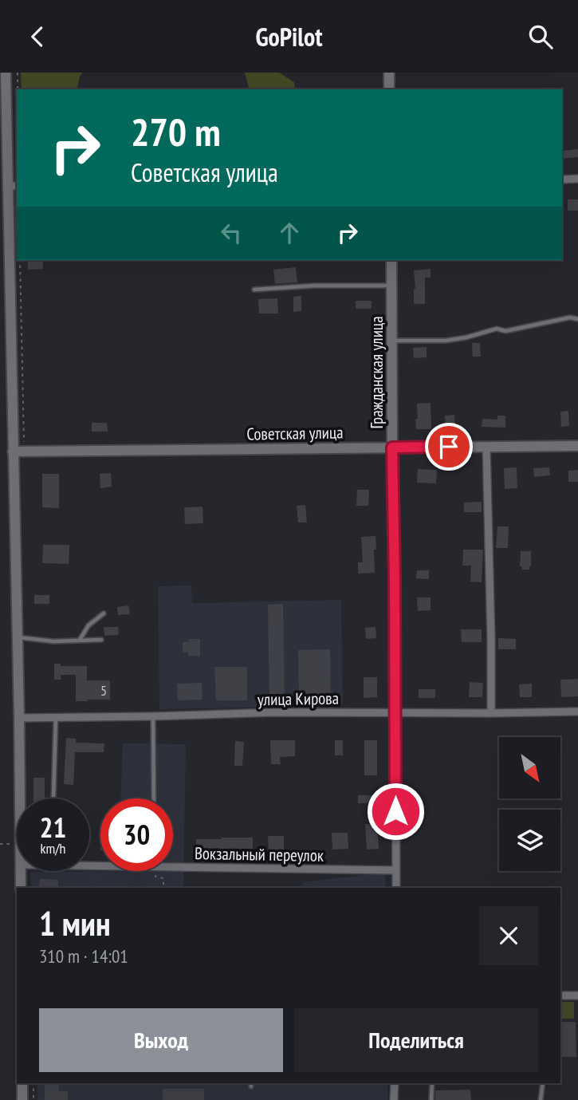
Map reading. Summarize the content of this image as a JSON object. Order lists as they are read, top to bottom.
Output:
{
  "streets": {
    "street": [
      "Гражданская улица",
      "Советская улица",
      "улица Кирова",
      "Вокзальный переулок"
    ]
  },
  "crossings": [
    ["Гражданская улица", "Советская улица"],
    ["Гражданская улица", "улица Кирова"],
    ["Гражданская улица", "Вокзальный переулок"]
  ],
  "house_numbers": ["5"],
  "north": "bottom right",
  "page": {
    "header": "GoPilot",
    "turn": ["270 m", "Советская улица"],
    "speed": "21 km/h",
    "limit": "30",
    "heading": ["1 мин", "310 m · 14:01"],
    "buttons": ["Выход", "Поделиться"]
  }
}
